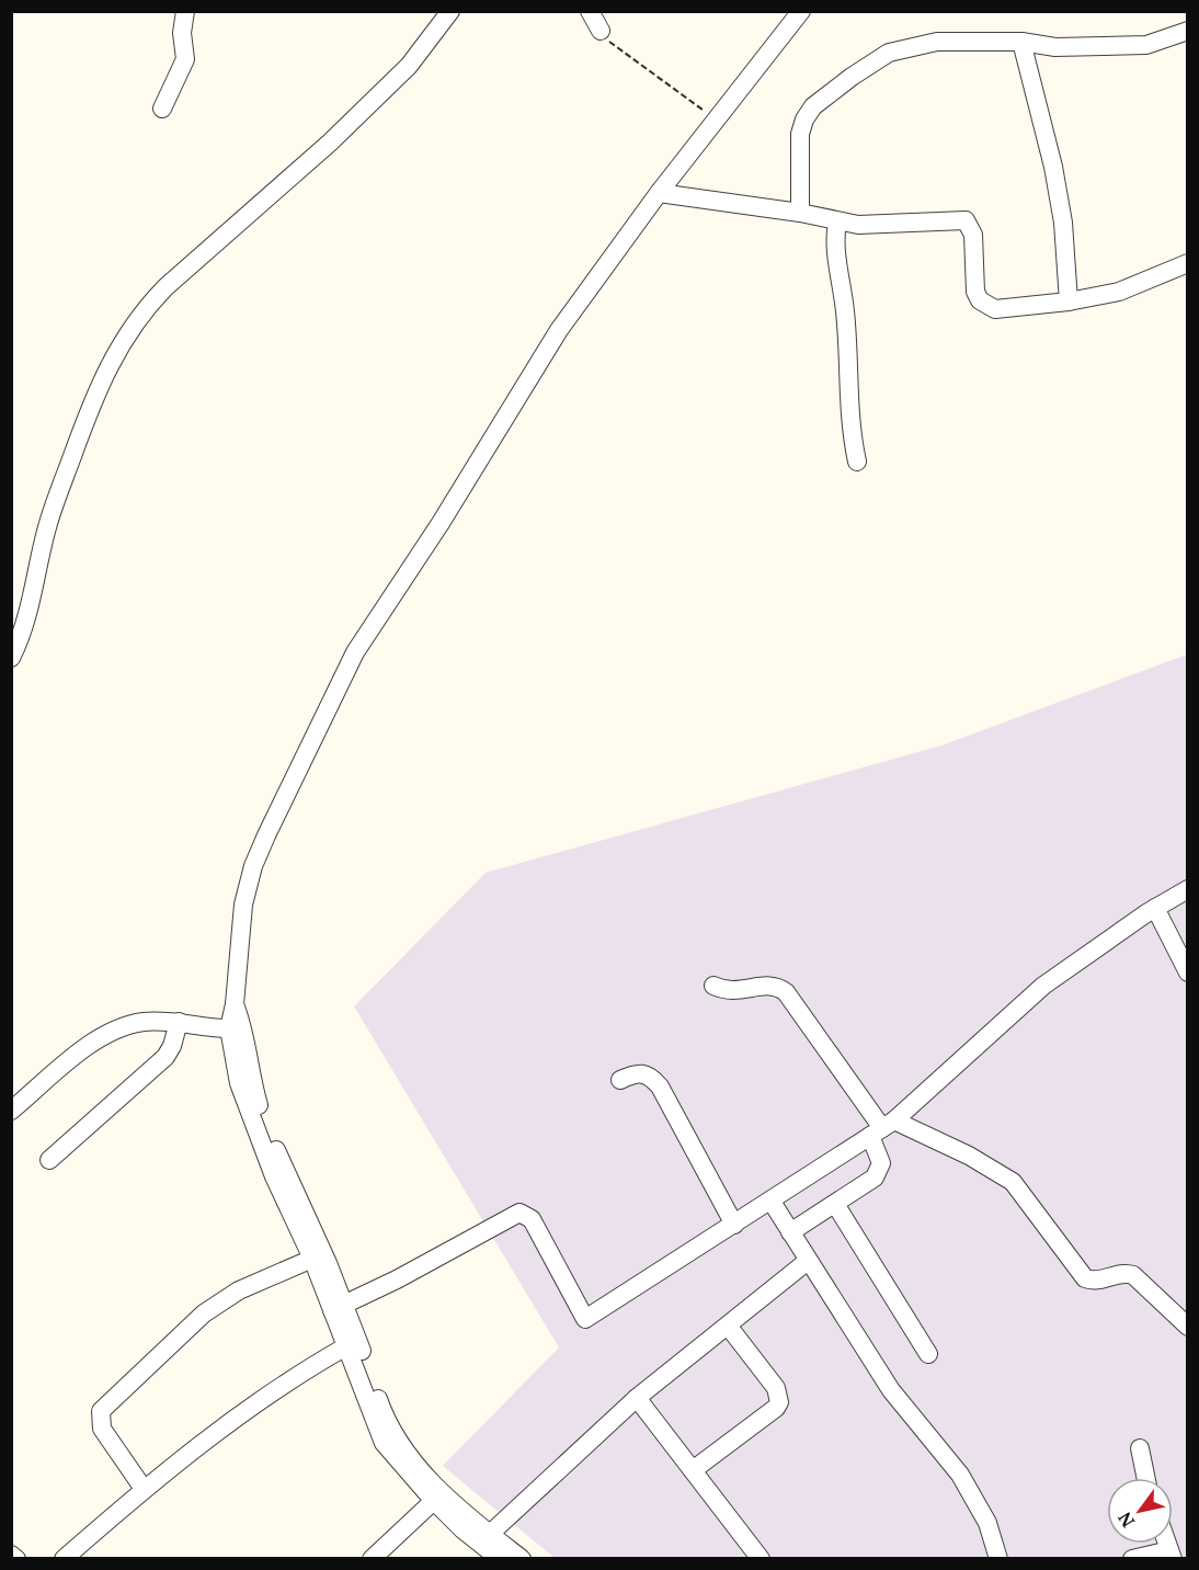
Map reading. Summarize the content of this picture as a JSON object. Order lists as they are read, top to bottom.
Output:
{
  "north": "bottom left"
}
